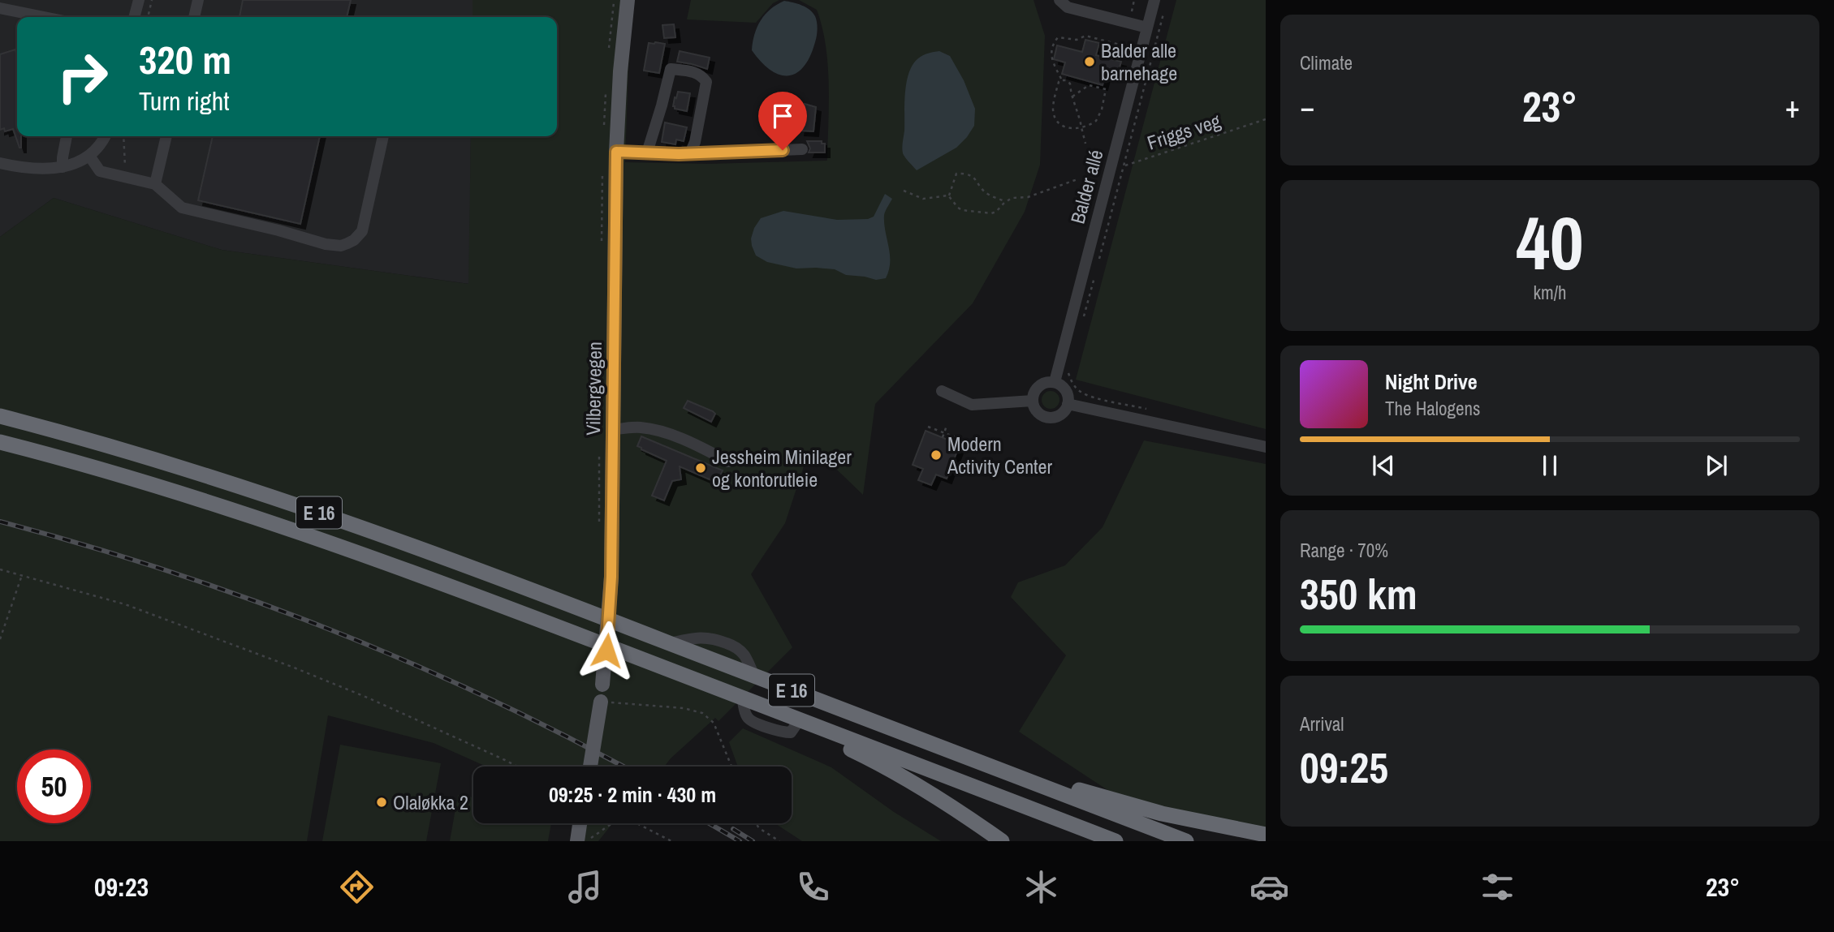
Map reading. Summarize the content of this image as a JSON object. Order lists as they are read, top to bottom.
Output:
{
  "streets": {
    "highway": ["E 16"],
    "main road": ["Vilbergvegen"],
    "street": ["Balder allé"],
    "path": ["Friggs veg"]
  },
  "crossings": [
    ["Friggs veg", "Balder allé"]
  ],
  "places": [
    "Balder alle barnehage",
    "Modern Activity Center",
    "Jessheim Minilager og kontorutleie",
    "Olaløkka 2"
  ],
  "page": {
    "tile": [
      "Climate",
      ["40", "km/h"],
      ["Range · 70%", "350 km"],
      ["Arrival", "09:25"]
    ],
    "turn": ["320 m", "Turn right"],
    "heat": ["−", "23°", "+"],
    "song": ["Night Drive", "The Halogens"],
    "limit": "50",
    "trip": "09:25 · 2 min · 430 m",
    "tabs": ["09:23", "23°"]
  }
}
